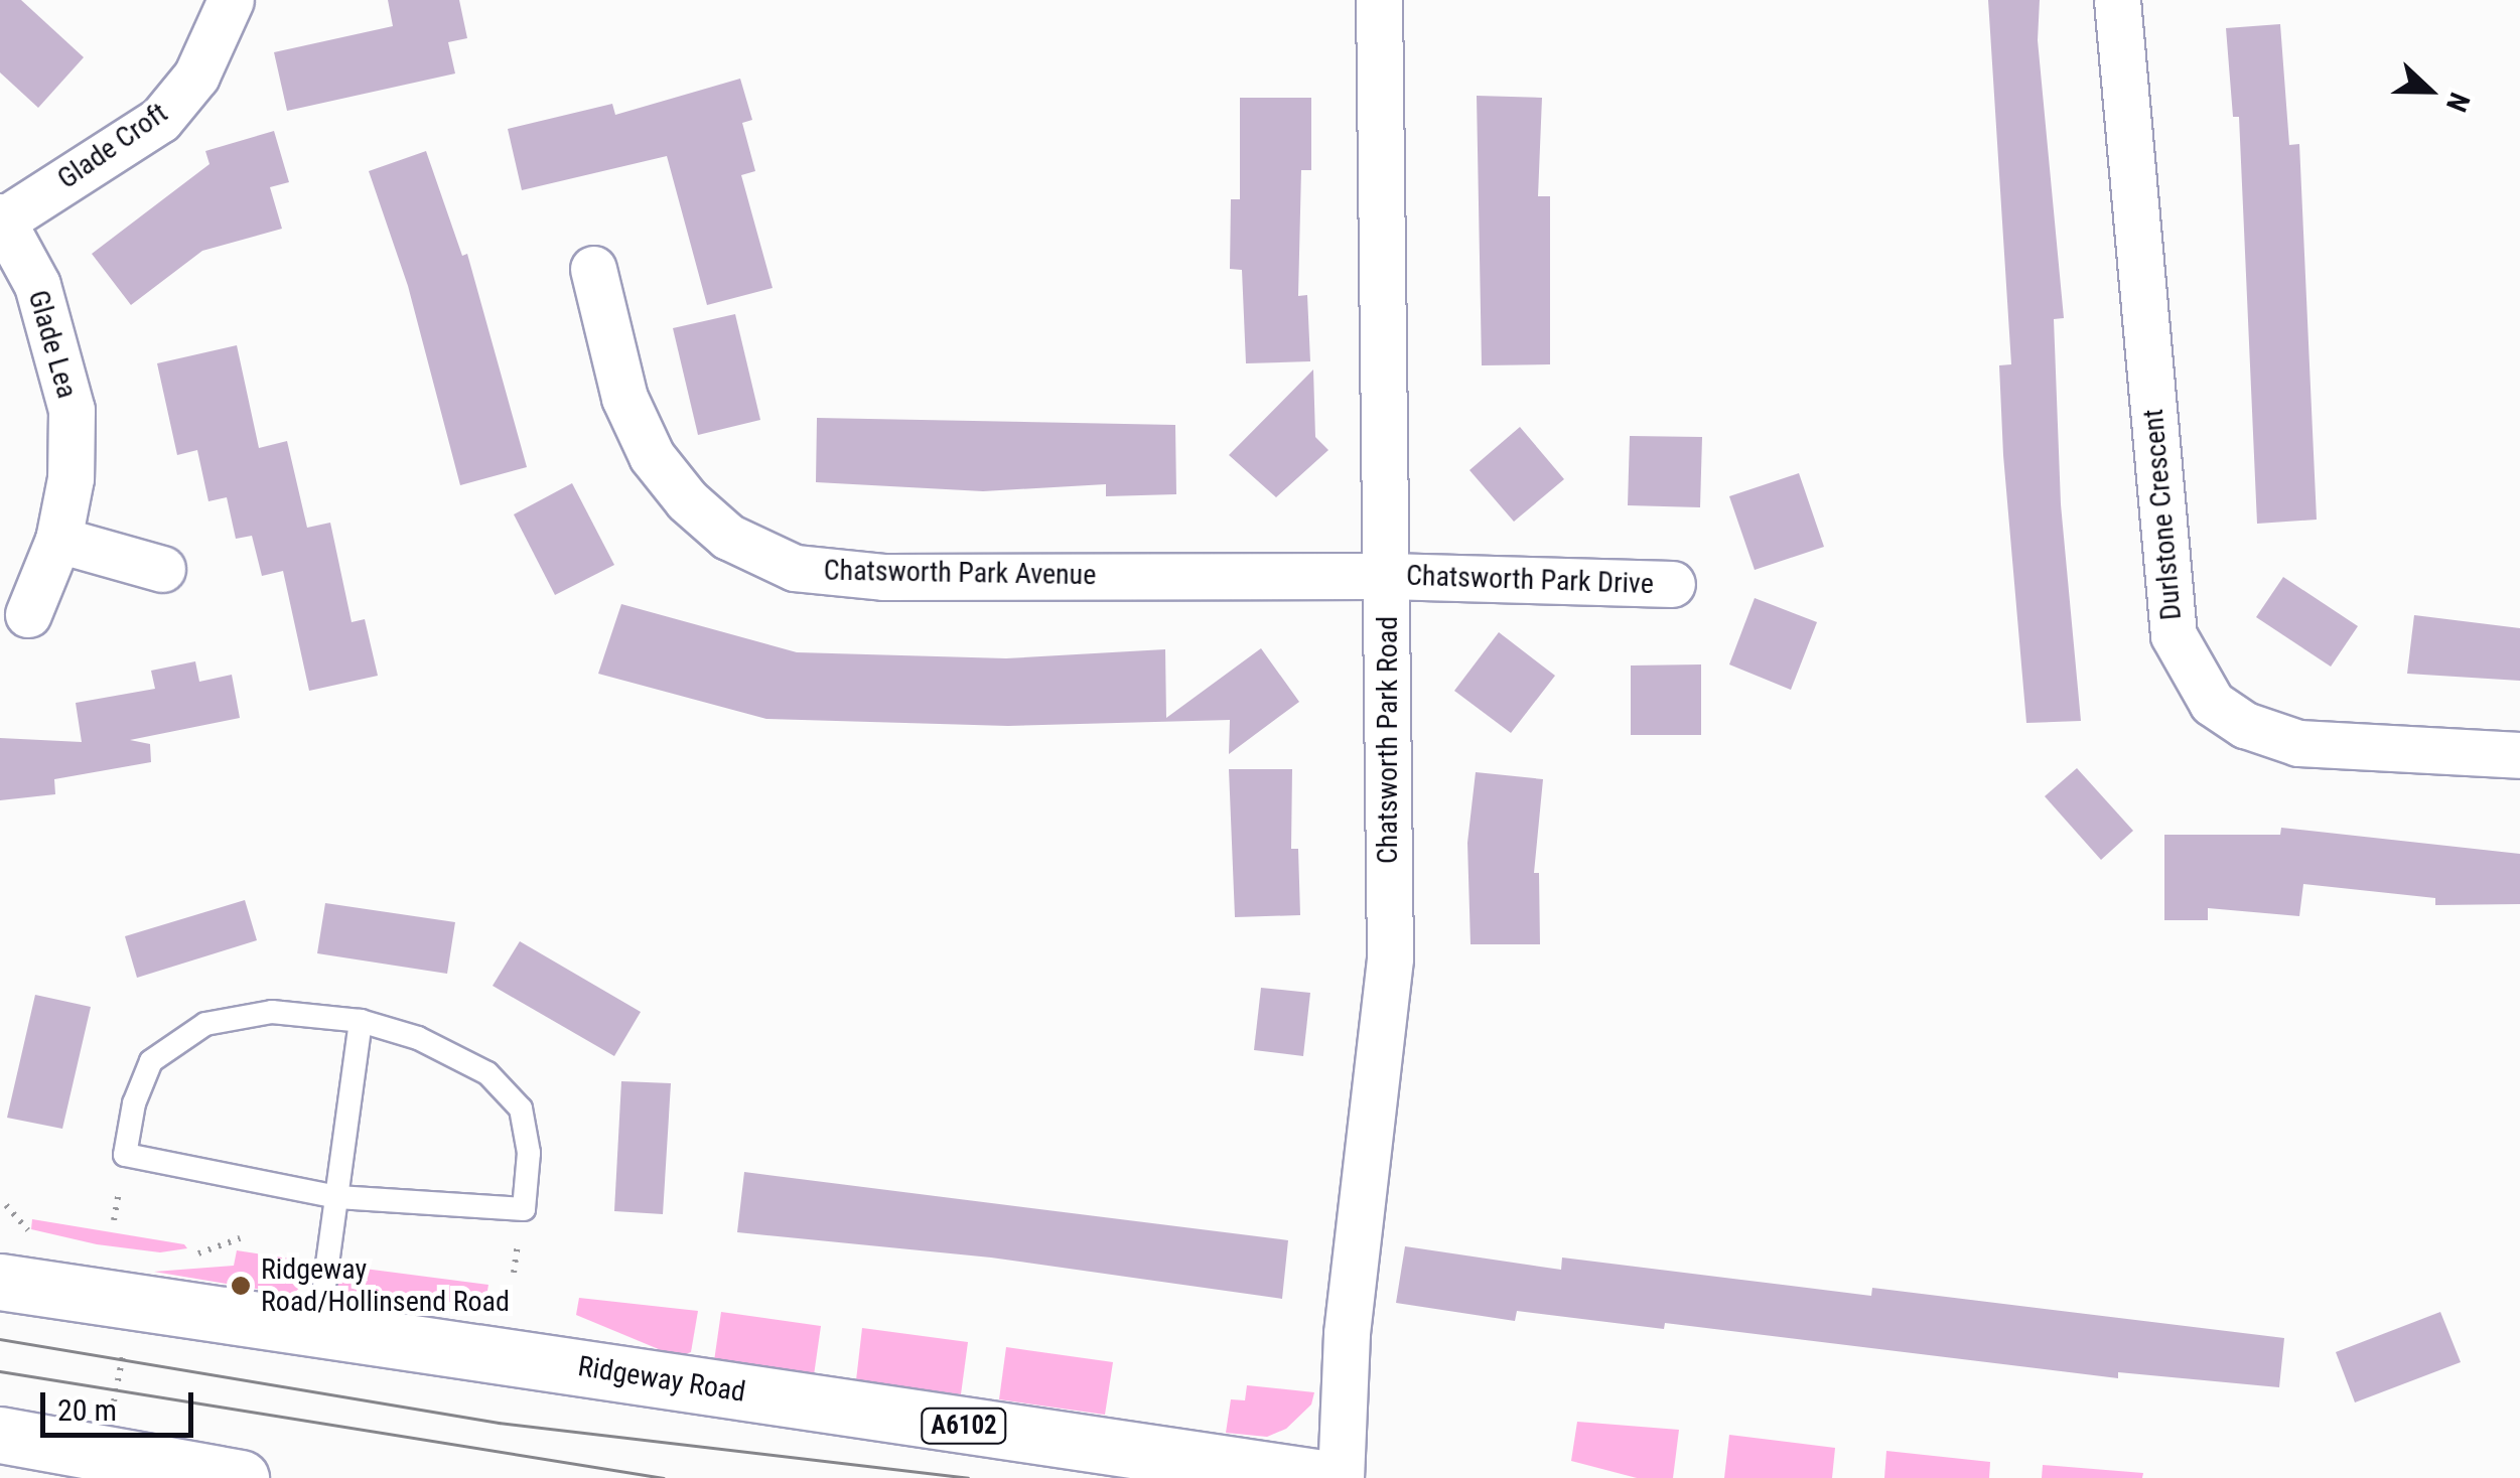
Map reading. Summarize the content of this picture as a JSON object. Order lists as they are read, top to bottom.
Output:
{
  "streets": {
    "highway": ["Ridgeway Road", "A6102"],
    "street": [
      "Glade Croft",
      "Glade Lea",
      "Durlstone Crescent",
      "Chatsworth Park Avenue",
      "Chatsworth Park Drive",
      "Chatsworth Park Road"
    ]
  },
  "crossings": [
    ["Glade Croft", "Glade Lea"],
    ["Chatsworth Park Avenue", "Chatsworth Park Drive"],
    ["Chatsworth Park Avenue", "Chatsworth Park Road"],
    ["Chatsworth Park Drive", "Chatsworth Park Road"]
  ],
  "places": ["Ridgeway Road/Hollinsend Road"],
  "scale_bar": "20 m",
  "north": "right"
}
